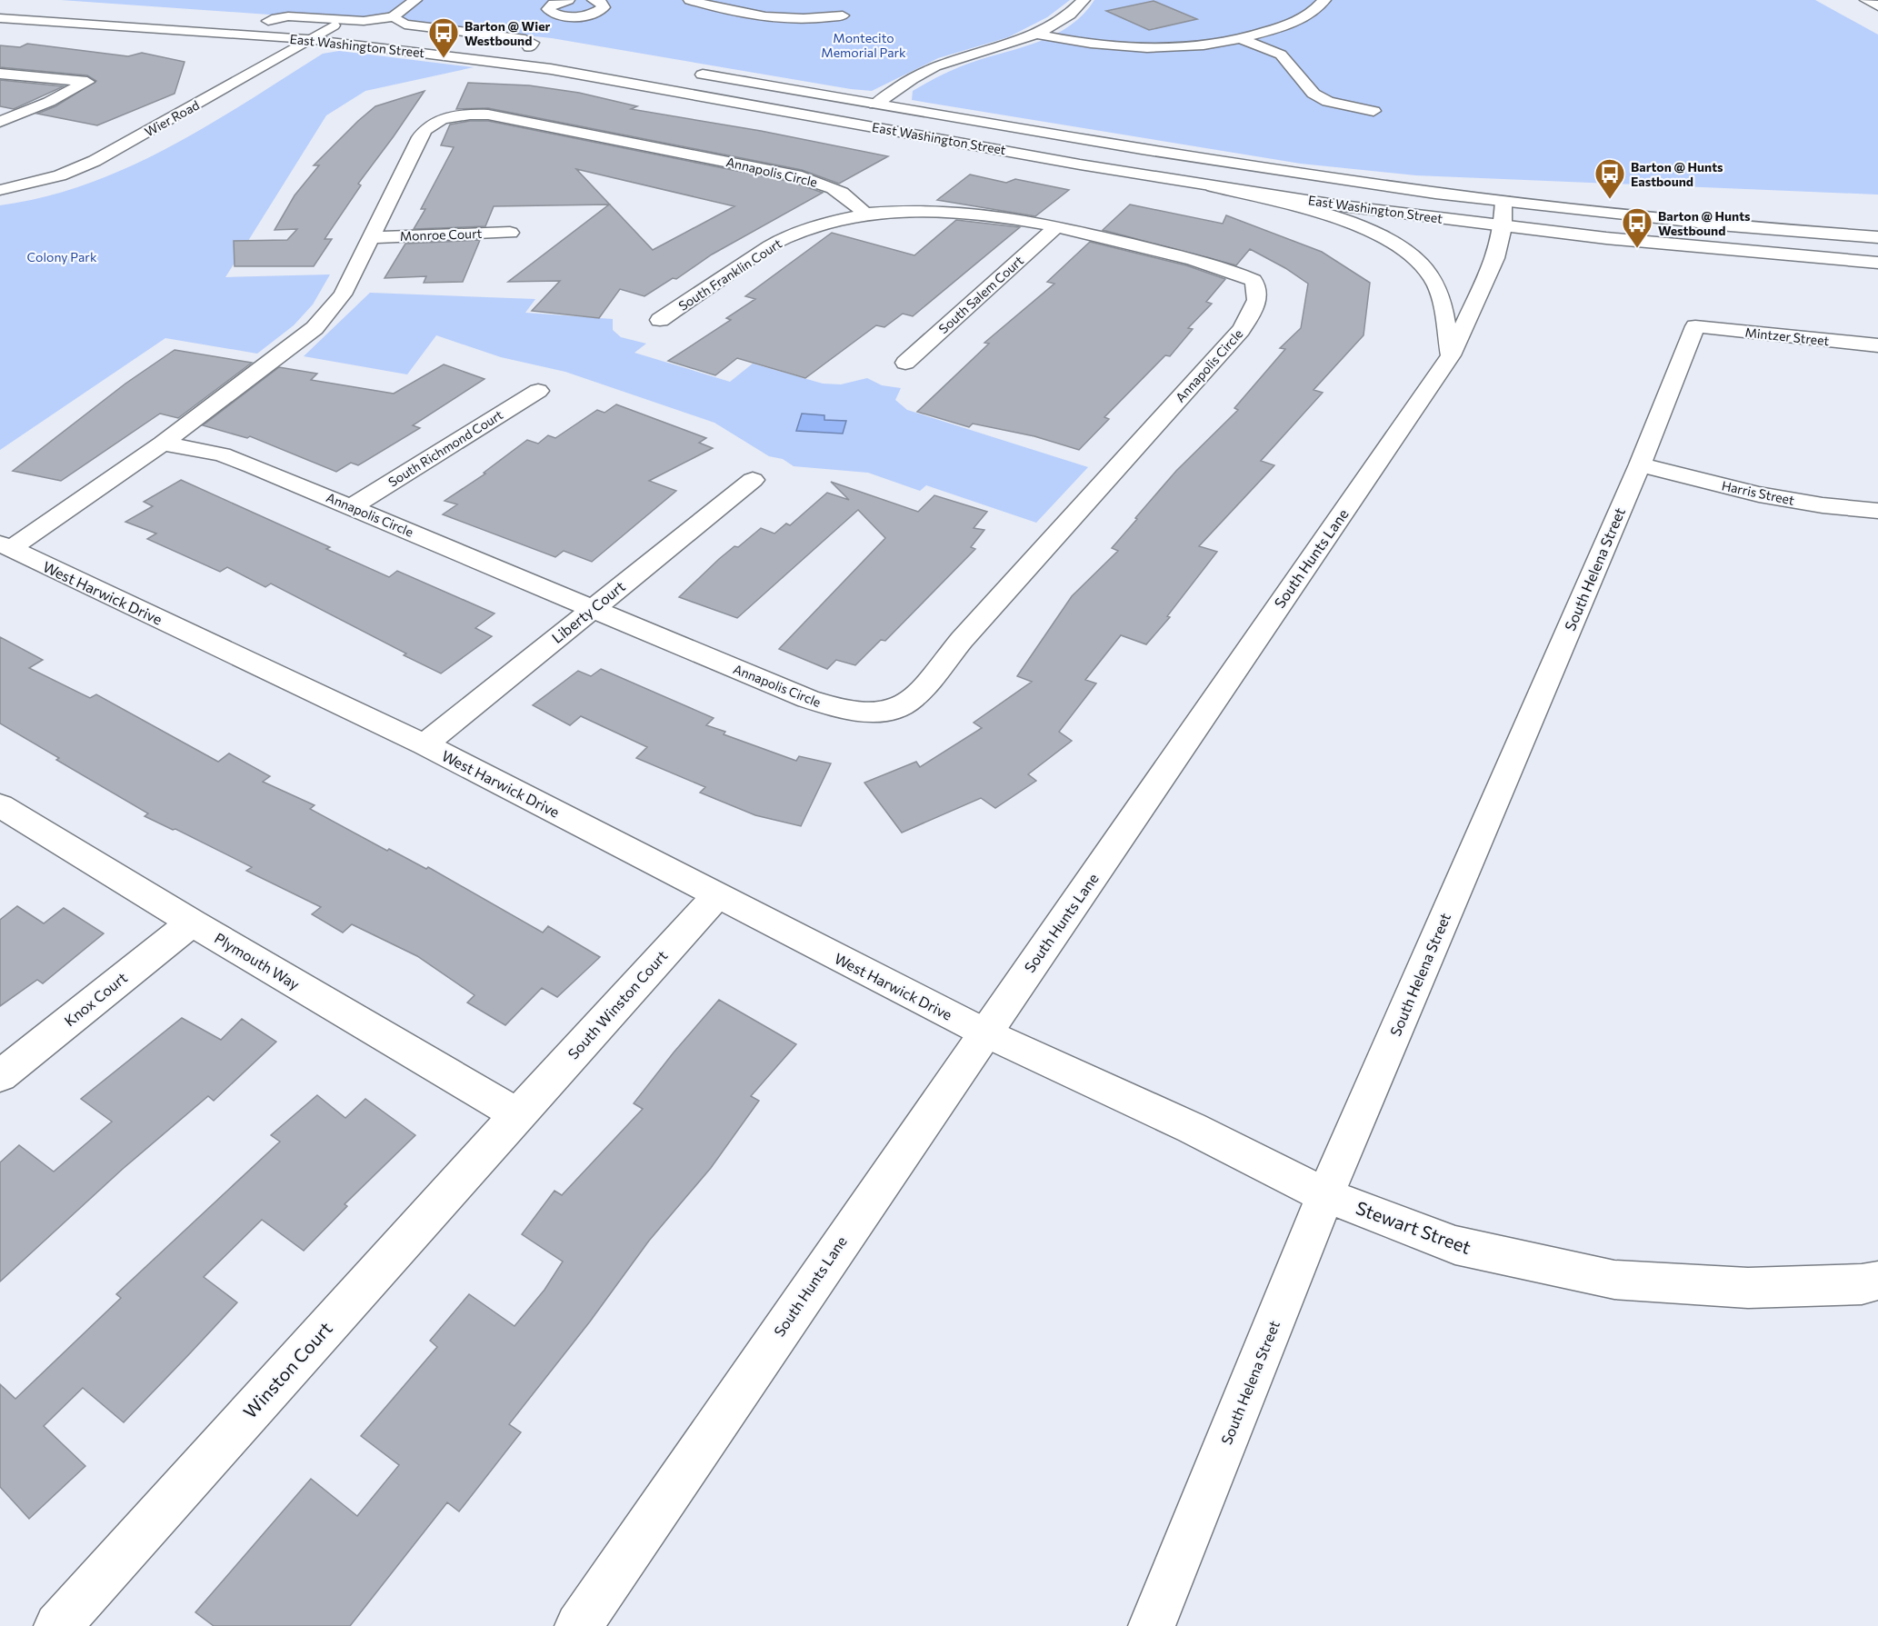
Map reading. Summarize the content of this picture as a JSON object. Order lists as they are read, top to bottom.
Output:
{
  "streets": {
    "street": [
      "East Washington Street",
      "Wier Road",
      "Annapolis Circle",
      "Monroe Court",
      "South Franklin Court",
      "South Salem Court",
      "Mintzer Street",
      "South Richmond Court",
      "Harris Street",
      "South Hunts Lane",
      "South Helena Street",
      "West Harwick Drive",
      "Liberty Court",
      "Plymouth Way",
      "Knox Court",
      "South Winston Court",
      "Stewart Street",
      "Winston Court"
    ]
  },
  "crossings": [
    ["East Washington Street", "Wier Road"],
    ["East Washington Street", "South Hunts Lane"],
    ["Annapolis Circle", "Monroe Court"],
    ["Annapolis Circle", "South Franklin Court"],
    ["Annapolis Circle", "South Salem Court"],
    ["Annapolis Circle", "South Richmond Court"],
    ["Annapolis Circle", "West Harwick Drive"],
    ["Annapolis Circle", "Liberty Court"],
    ["Mintzer Street", "South Helena Street"],
    ["Harris Street", "South Helena Street"],
    ["South Hunts Lane", "West Harwick Drive"],
    ["South Hunts Lane", "Stewart Street"],
    ["South Helena Street", "Stewart Street"],
    ["West Harwick Drive", "Liberty Court"],
    ["West Harwick Drive", "South Winston Court"],
    ["West Harwick Drive", "Stewart Street"],
    ["Plymouth Way", "Knox Court"],
    ["Plymouth Way", "South Winston Court"],
    ["Plymouth Way", "Winston Court"],
    ["South Winston Court", "Winston Court"]
  ],
  "parks": ["Montecito Memorial Park", "Colony Park"],
  "places": {
    "bus stop": ["Barton @ Wier Westbound", "Barton @ Hunts Eastbound", "Barton @ Hunts Westbound"]
  }
}
